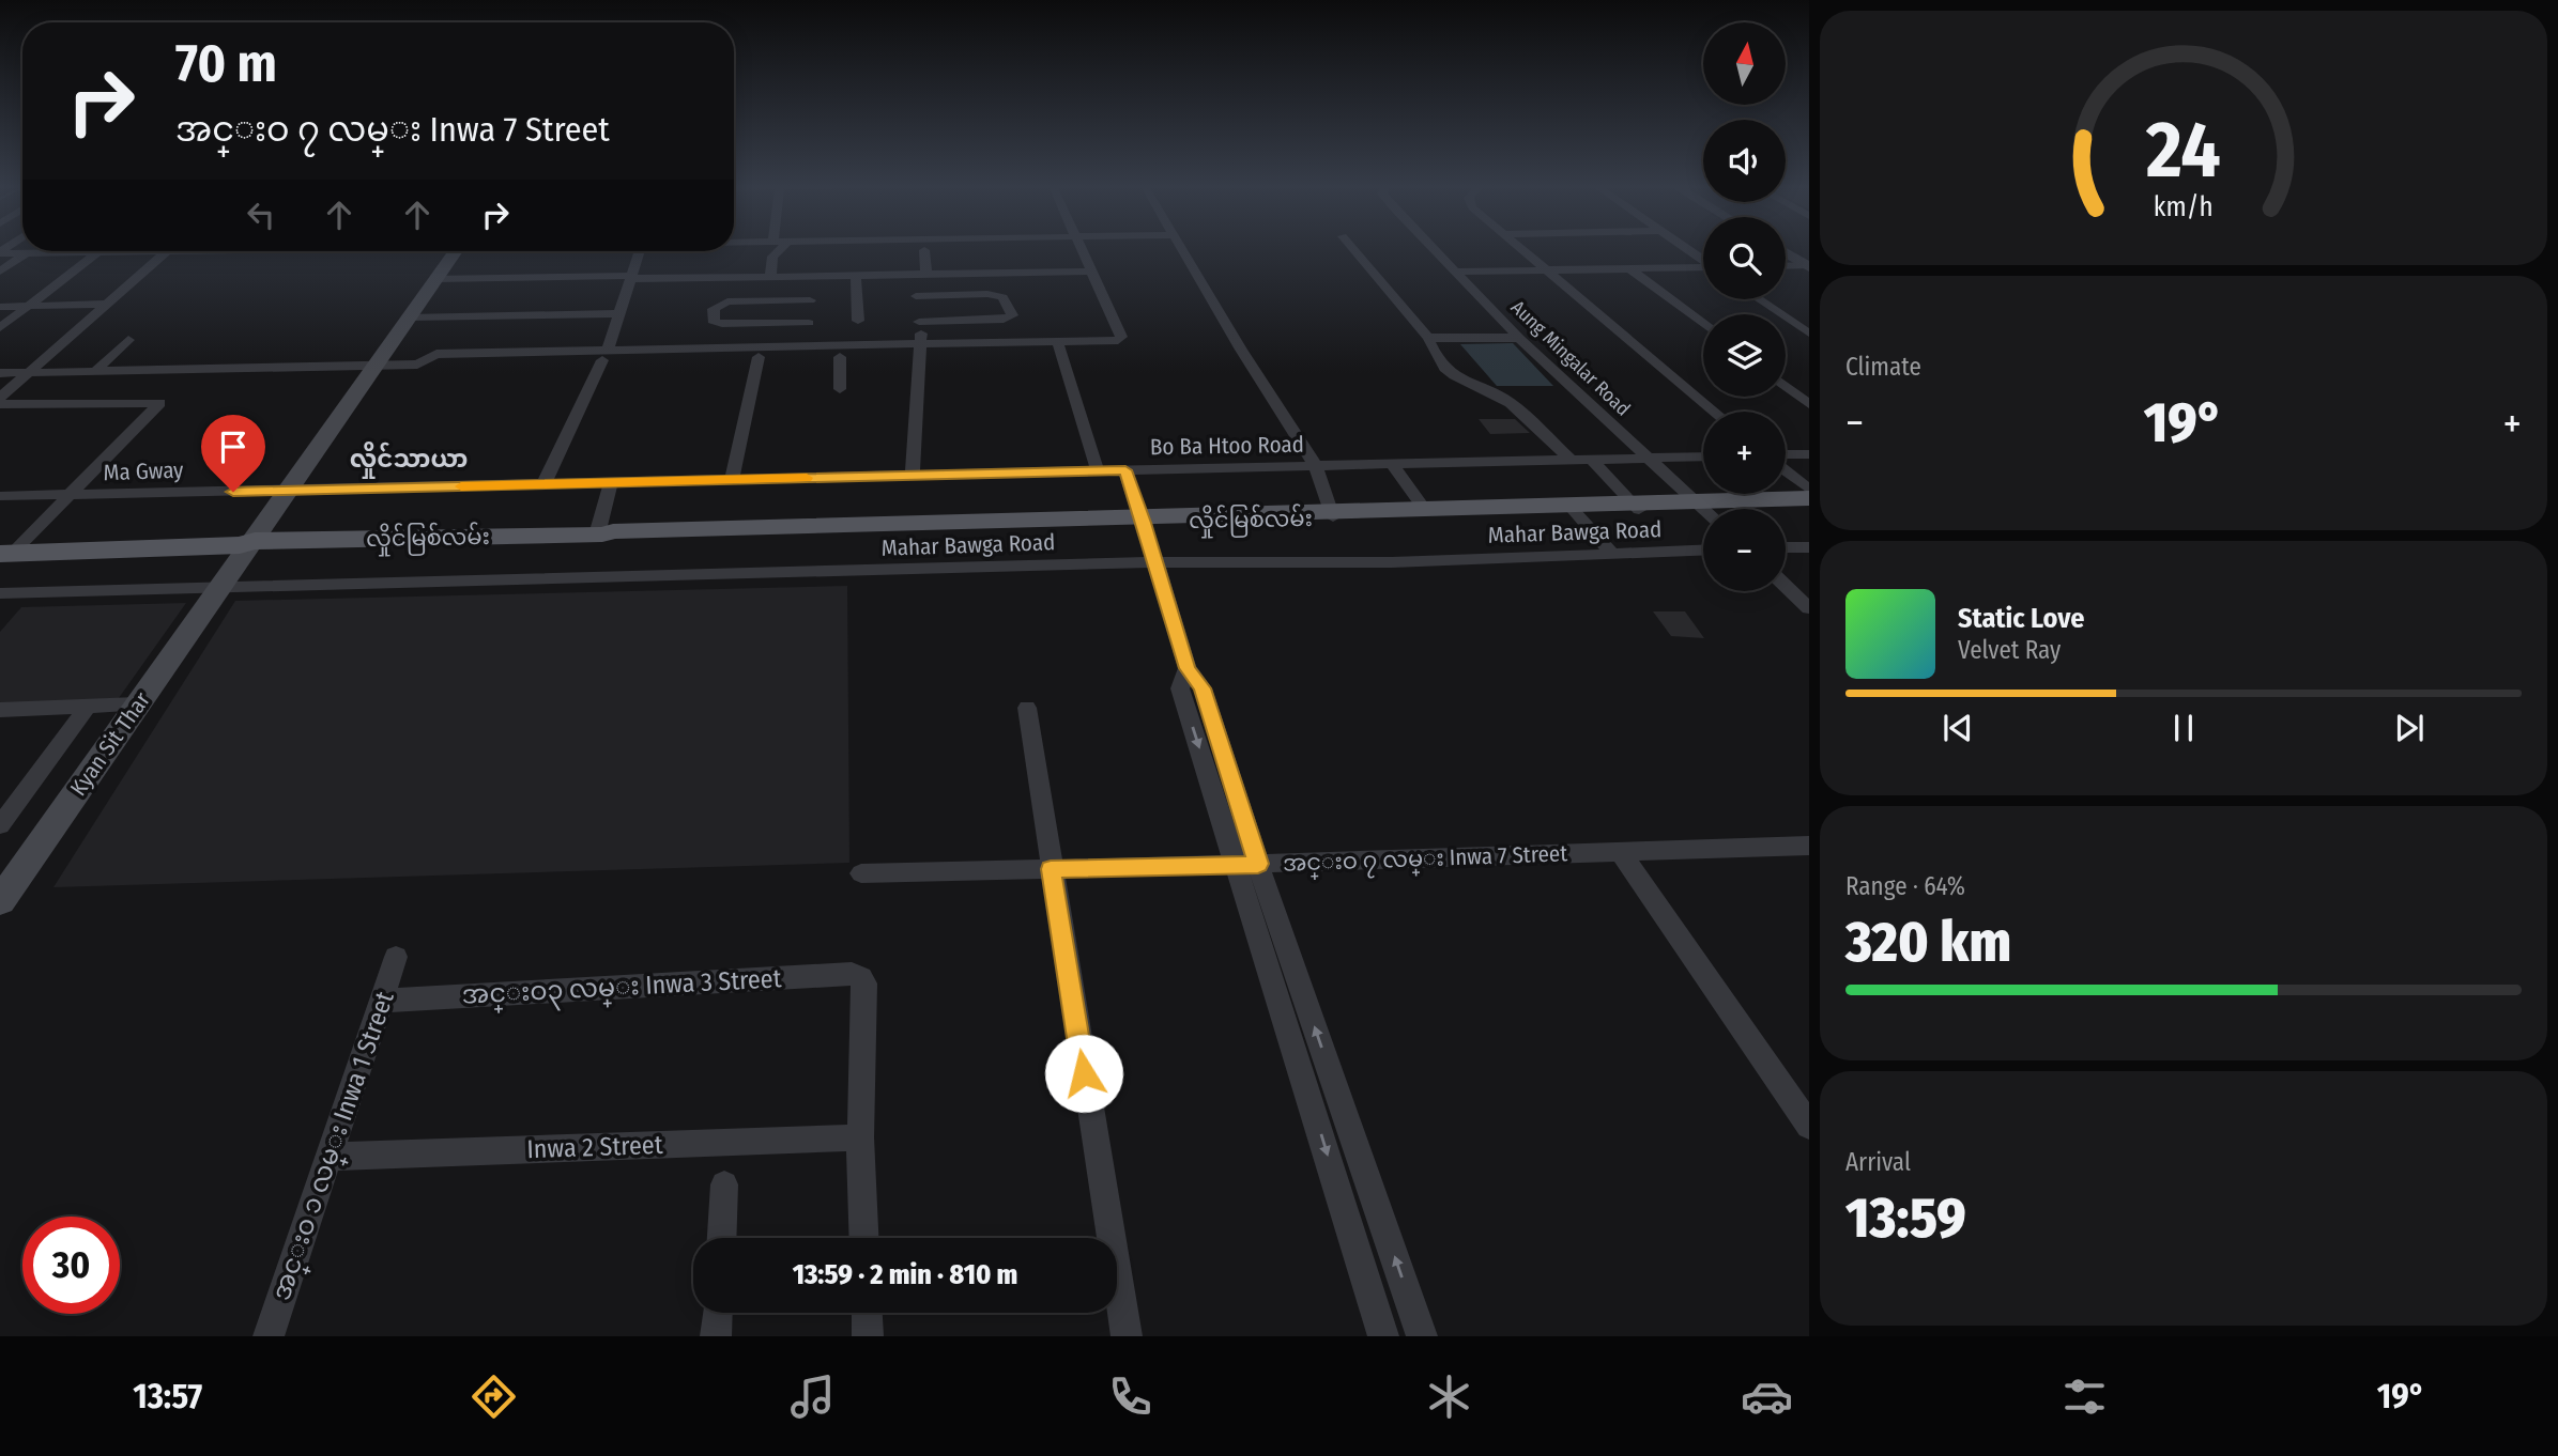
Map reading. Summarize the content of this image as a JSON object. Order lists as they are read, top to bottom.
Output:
{
  "streets": {
    "main road": ["လှိုင်မြစ်လမ်း", "Kyan Sit Thar"],
    "street": [
      "Aung Mingalar Road",
      "Bo Ba Htoo Road",
      "Ma Gway",
      "Mahar Bawga Road",
      "အင္းဝ ၇ လမ္း Inwa 7 Street",
      "အင္းဝ၃ လမ္း Inwa 3 Street",
      "အင္းဝ ၁ လမ္း Inwa 1 Street",
      "Inwa 2 Street"
    ]
  },
  "crossings": [
    ["Aung Mingalar Road", "Bo Ba Htoo Road"],
    ["Bo Ba Htoo Road", "Ma Gway"],
    ["Bo Ba Htoo Road", "Kyan Sit Thar"],
    ["Ma Gway", "Kyan Sit Thar"],
    ["လှိုင်မြစ်လမ်း", "Kyan Sit Thar"],
    ["Mahar Bawga Road", "Kyan Sit Thar"],
    ["အင္းဝ၃ လမ္း Inwa 3 Street", "အင္းဝ ၁ လမ္း Inwa 1 Street"],
    ["အင္းဝ၃ လမ္း Inwa 3 Street", "Inwa 2 Street"],
    ["အင္းဝ ၁ လမ္း Inwa 1 Street", "Inwa 2 Street"]
  ],
  "districts": ["လှိုင်သာယာ"],
  "north": "top",
  "page": {
    "map_buttons": ["+", "−"],
    "turn": ["70 m", "အင္းဝ ၇ လမ္း Inwa 7 Street"],
    "tile": [
      "Climate",
      ["Range · 64%", "320 km"],
      ["Arrival", "13:59"]
    ],
    "heat": ["−", "19°", "+"],
    "song": ["Static Love", "Velvet Ray"],
    "limit": "30",
    "trip": "13:59 · 2 min · 810 m",
    "tabs": ["13:57", "19°"],
    "gauge": ["24", "km/h"]
  }
}
